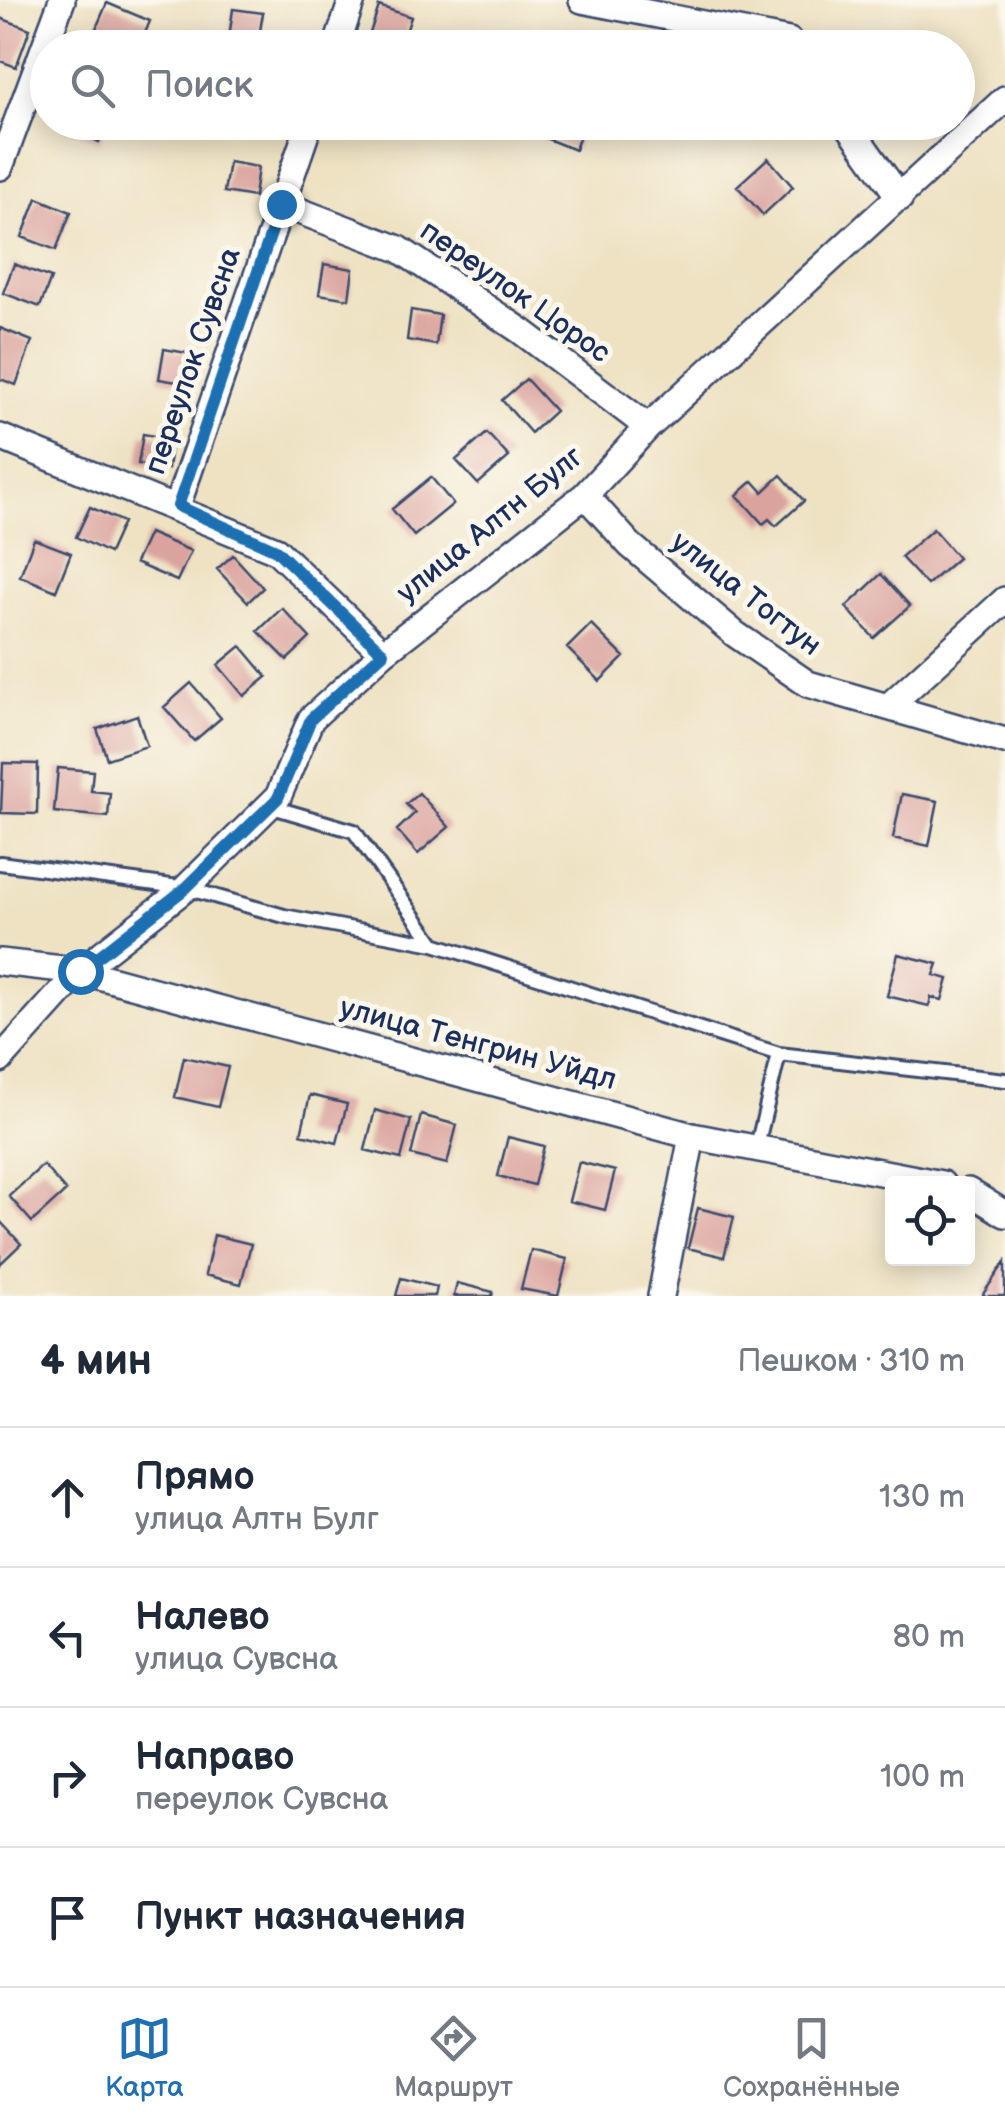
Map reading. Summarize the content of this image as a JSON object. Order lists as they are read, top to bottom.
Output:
{
  "streets": {
    "street": [
      "переулок Цорос",
      "переулок Сувсна",
      "улица Алтн Булг",
      "улица Тогтун",
      "улица Тенгрин Уйдл"
    ]
  },
  "crossings": [
    ["переулок Цорос", "переулок Сувсна"],
    ["переулок Цорос", "улица Алтн Булг"],
    ["улица Алтн Булг", "улица Тогтун"],
    ["улица Алтн Булг", "улица Тенгрин Уйдл"]
  ],
  "page": {
    "search": "Поиск",
    "heading": ["4 мин", "Пешком · 310 m"],
    "list": [
      ["Прямо", "улица Алтн Булг", "130 m"],
      ["Налево", "улица Сувсна", "80 m"],
      ["Направо", "переулок Сувсна", "100 m"],
      "Пункт назначения"
    ],
    "nav": ["Карта", "Маршрут", "Сохранённые"]
  }
}
